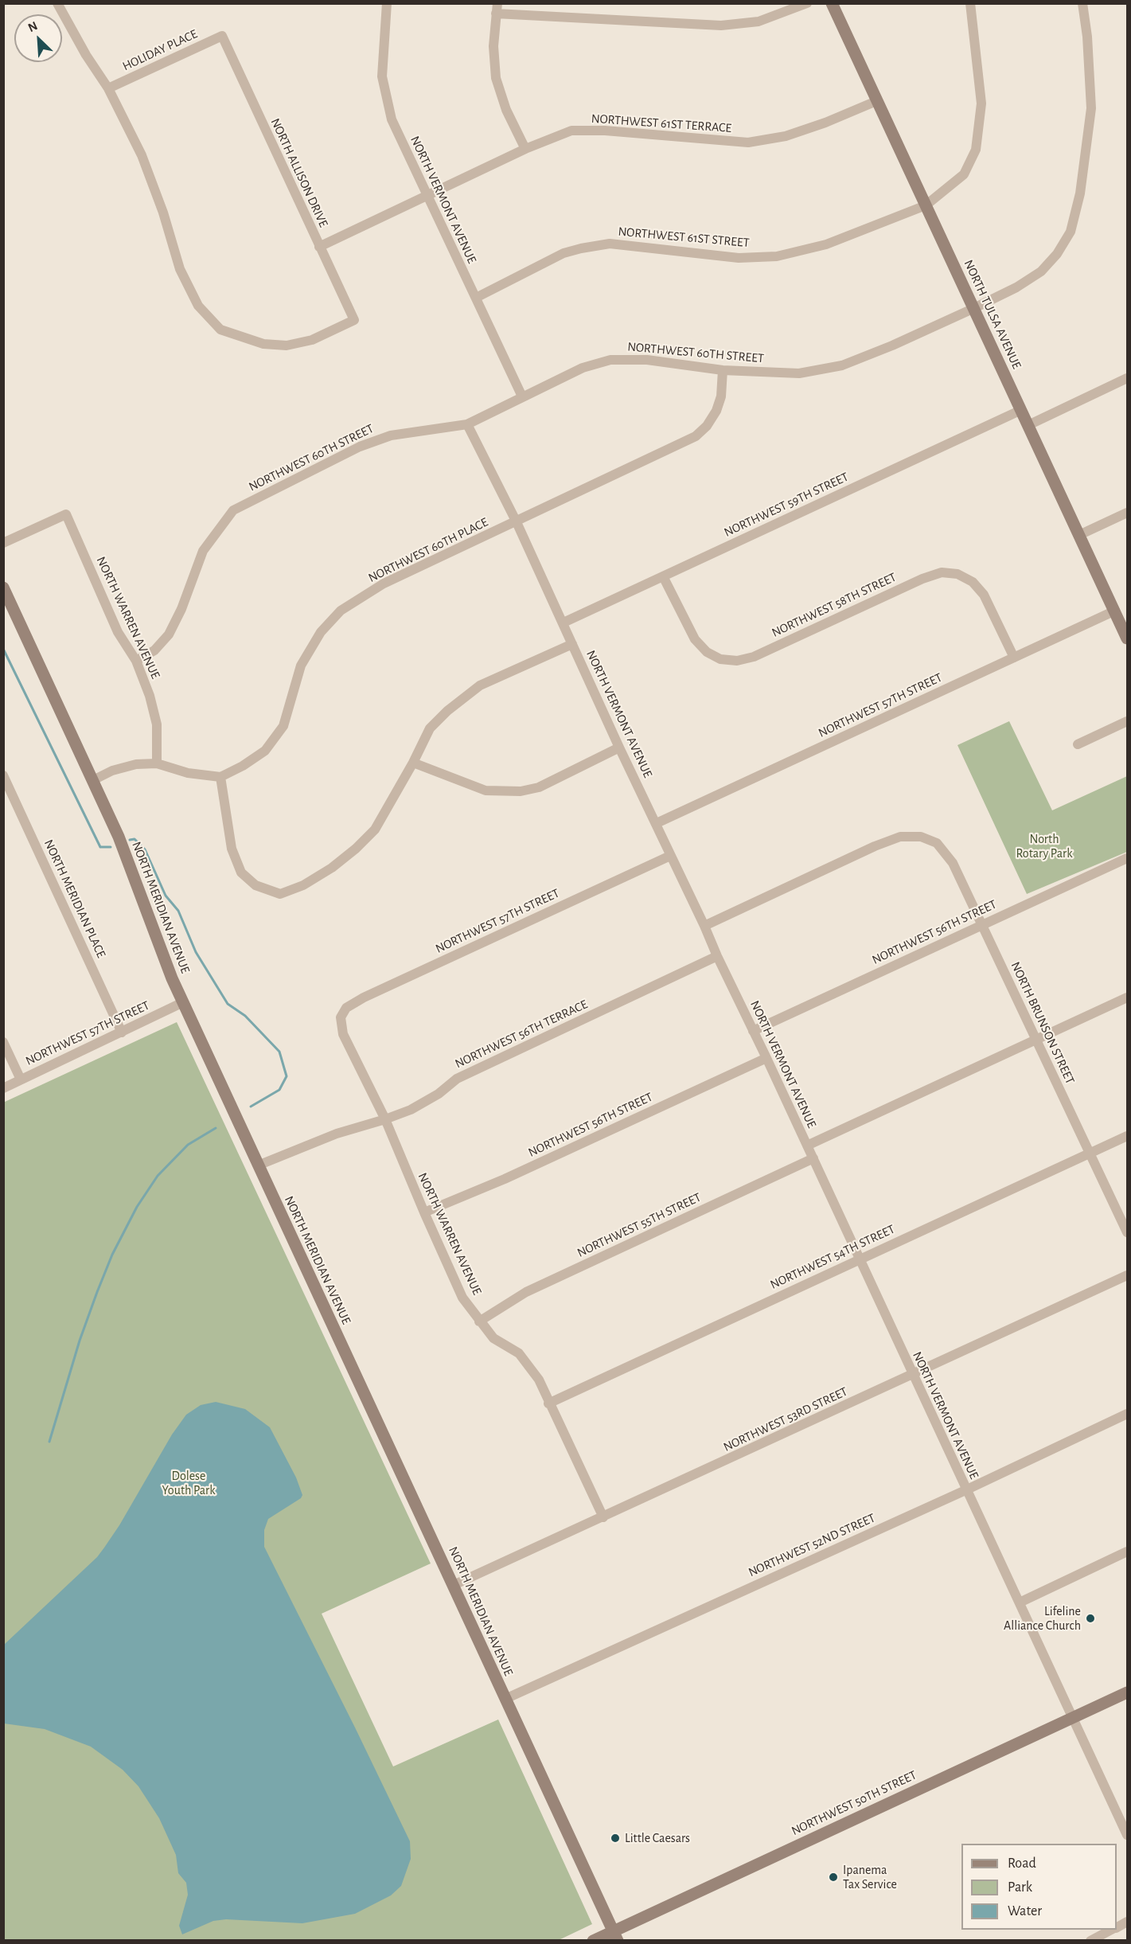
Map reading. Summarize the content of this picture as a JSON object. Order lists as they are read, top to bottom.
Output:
{
  "streets": {
    "main road": ["NORTH TULSA AVENUE", "NORTH MERIDIAN AVENUE", "NORTHWEST 50TH STREET"],
    "street": [
      "HOLIDAY PLACE",
      "NORTHWEST 61ST TERRACE",
      "NORTH ALLISON DRIVE",
      "NORTH VERMONT AVENUE",
      "NORTHWEST 61ST STREET",
      "NORTHWEST 60TH STREET",
      "NORTHWEST 59TH STREET",
      "NORTHWEST 60TH PLACE",
      "NORTHWEST 58TH STREET",
      "NORTH WARREN AVENUE",
      "NORTHWEST 57TH STREET",
      "NORTH MERIDIAN PLACE",
      "NORTHWEST 56TH STREET",
      "NORTH BRUNSON STREET",
      "NORTHWEST 56TH TERRACE",
      "NORTHWEST 55TH STREET",
      "NORTHWEST 54TH STREET",
      "NORTHWEST 53RD STREET",
      "NORTHWEST 52ND STREET"
    ]
  },
  "crossings": [
    ["HOLIDAY PLACE", "NORTH ALLISON DRIVE"],
    ["NORTHWEST 61ST TERRACE", "NORTH ALLISON DRIVE"],
    ["NORTHWEST 61ST TERRACE", "NORTH VERMONT AVENUE"],
    ["NORTHWEST 61ST TERRACE", "NORTH TULSA AVENUE"],
    ["NORTH VERMONT AVENUE", "NORTHWEST 61ST STREET"],
    ["NORTH VERMONT AVENUE", "NORTHWEST 60TH STREET"],
    ["NORTH VERMONT AVENUE", "NORTHWEST 59TH STREET"],
    ["NORTH VERMONT AVENUE", "NORTHWEST 60TH PLACE"],
    ["NORTH VERMONT AVENUE", "NORTHWEST 57TH STREET"],
    ["NORTH VERMONT AVENUE", "NORTHWEST 56TH STREET"],
    ["NORTH VERMONT AVENUE", "NORTH BRUNSON STREET"],
    ["NORTH VERMONT AVENUE", "NORTHWEST 56TH TERRACE"],
    ["NORTH VERMONT AVENUE", "NORTHWEST 55TH STREET"],
    ["NORTH VERMONT AVENUE", "NORTHWEST 54TH STREET"],
    ["NORTH VERMONT AVENUE", "NORTHWEST 53RD STREET"],
    ["NORTH VERMONT AVENUE", "NORTHWEST 52ND STREET"],
    ["NORTH VERMONT AVENUE", "NORTHWEST 50TH STREET"],
    ["NORTHWEST 61ST STREET", "NORTH TULSA AVENUE"],
    ["NORTH TULSA AVENUE", "NORTHWEST 60TH STREET"],
    ["NORTH TULSA AVENUE", "NORTHWEST 59TH STREET"],
    ["NORTH TULSA AVENUE", "NORTHWEST 57TH STREET"],
    ["NORTHWEST 60TH STREET", "NORTHWEST 60TH PLACE"],
    ["NORTHWEST 60TH STREET", "NORTH WARREN AVENUE"],
    ["NORTHWEST 59TH STREET", "NORTHWEST 58TH STREET"],
    ["NORTHWEST 58TH STREET", "NORTHWEST 57TH STREET"],
    ["NORTH WARREN AVENUE", "NORTHWEST 57TH STREET"],
    ["NORTH WARREN AVENUE", "NORTHWEST 56TH STREET"],
    ["NORTH WARREN AVENUE", "NORTHWEST 56TH TERRACE"],
    ["NORTH WARREN AVENUE", "NORTHWEST 55TH STREET"],
    ["NORTH WARREN AVENUE", "NORTHWEST 54TH STREET"],
    ["NORTH WARREN AVENUE", "NORTHWEST 53RD STREET"],
    ["NORTHWEST 57TH STREET", "NORTH MERIDIAN PLACE"],
    ["NORTHWEST 57TH STREET", "NORTH MERIDIAN AVENUE"],
    ["NORTH MERIDIAN AVENUE", "NORTHWEST 56TH TERRACE"],
    ["NORTH MERIDIAN AVENUE", "NORTHWEST 53RD STREET"],
    ["NORTH MERIDIAN AVENUE", "NORTHWEST 52ND STREET"],
    ["NORTH MERIDIAN AVENUE", "NORTHWEST 50TH STREET"],
    ["NORTHWEST 56TH STREET", "NORTH BRUNSON STREET"],
    ["NORTH BRUNSON STREET", "NORTHWEST 54TH STREET"]
  ],
  "parks": ["North Rotary Park", "Dolese Youth Park"],
  "places": ["Lifeline Alliance Church", "Little Caesars", "Ipanema Tax Service"],
  "legend": ["Road", "Park", "Water"],
  "north": "top left"
}
